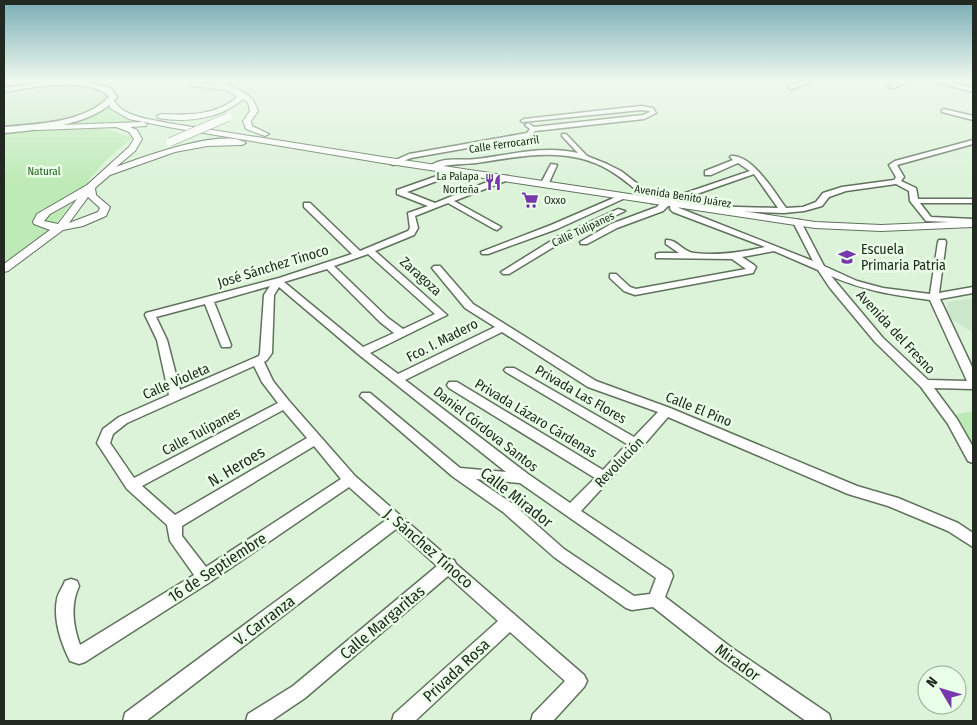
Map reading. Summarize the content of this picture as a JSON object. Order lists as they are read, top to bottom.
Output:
{
  "streets": {
    "main road": ["Avenida Benito Juárez"],
    "street": [
      "Calle Ferrocarril",
      "Calle Tulipanes",
      "José Sánchez Tinoco",
      "Zaragoza",
      "Avenida del Fresno",
      "Fco. I. Madero",
      "Calle Violeta",
      "Privada Las Flores",
      "Calle El Pino",
      "Privada Lázaro Cárdenas",
      "Daniel Córdova Santos",
      "Revolución",
      "N. Heroes",
      "Calle Mirador",
      "J. Sánchez Tinoco",
      "16 de Septiembre",
      "V. Carranza",
      "Calle Margaritas",
      "Mirador",
      "Privada Rosa"
    ]
  },
  "crossings": [
    ["Calle Ferrocarril", "Avenida Benito Juárez"],
    ["Calle Ferrocarril", "Avenida del Fresno"],
    ["Avenida Benito Juárez", "Avenida del Fresno"],
    ["Calle Tulipanes", "Calle Violeta"],
    ["Calle Tulipanes", "J. Sánchez Tinoco"],
    ["José Sánchez Tinoco", "Zaragoza"],
    ["José Sánchez Tinoco", "Calle Violeta"],
    ["José Sánchez Tinoco", "Daniel Córdova Santos"],
    ["Zaragoza", "Daniel Córdova Santos"],
    ["Fco. I. Madero", "Calle El Pino"],
    ["Fco. I. Madero", "Daniel Córdova Santos"],
    ["Calle Violeta", "J. Sánchez Tinoco"],
    ["Privada Las Flores", "Revolución"],
    ["Calle El Pino", "Revolución"],
    ["Privada Lázaro Cárdenas", "Revolución"],
    ["Daniel Córdova Santos", "Revolución"],
    ["Daniel Córdova Santos", "Calle Mirador"],
    ["Daniel Córdova Santos", "Mirador"],
    ["N. Heroes", "J. Sánchez Tinoco"],
    ["Calle Mirador", "Mirador"],
    ["J. Sánchez Tinoco", "16 de Septiembre"],
    ["J. Sánchez Tinoco", "V. Carranza"],
    ["J. Sánchez Tinoco", "Calle Margaritas"],
    ["J. Sánchez Tinoco", "Privada Rosa"]
  ],
  "parks": ["Natural"],
  "places": {
    "restaurant": ["La Palapa Norteña"],
    "supermarket": ["Oxxo"],
    "school or university": ["Escuela Primaria Patria"]
  },
  "north": "top left"
}
